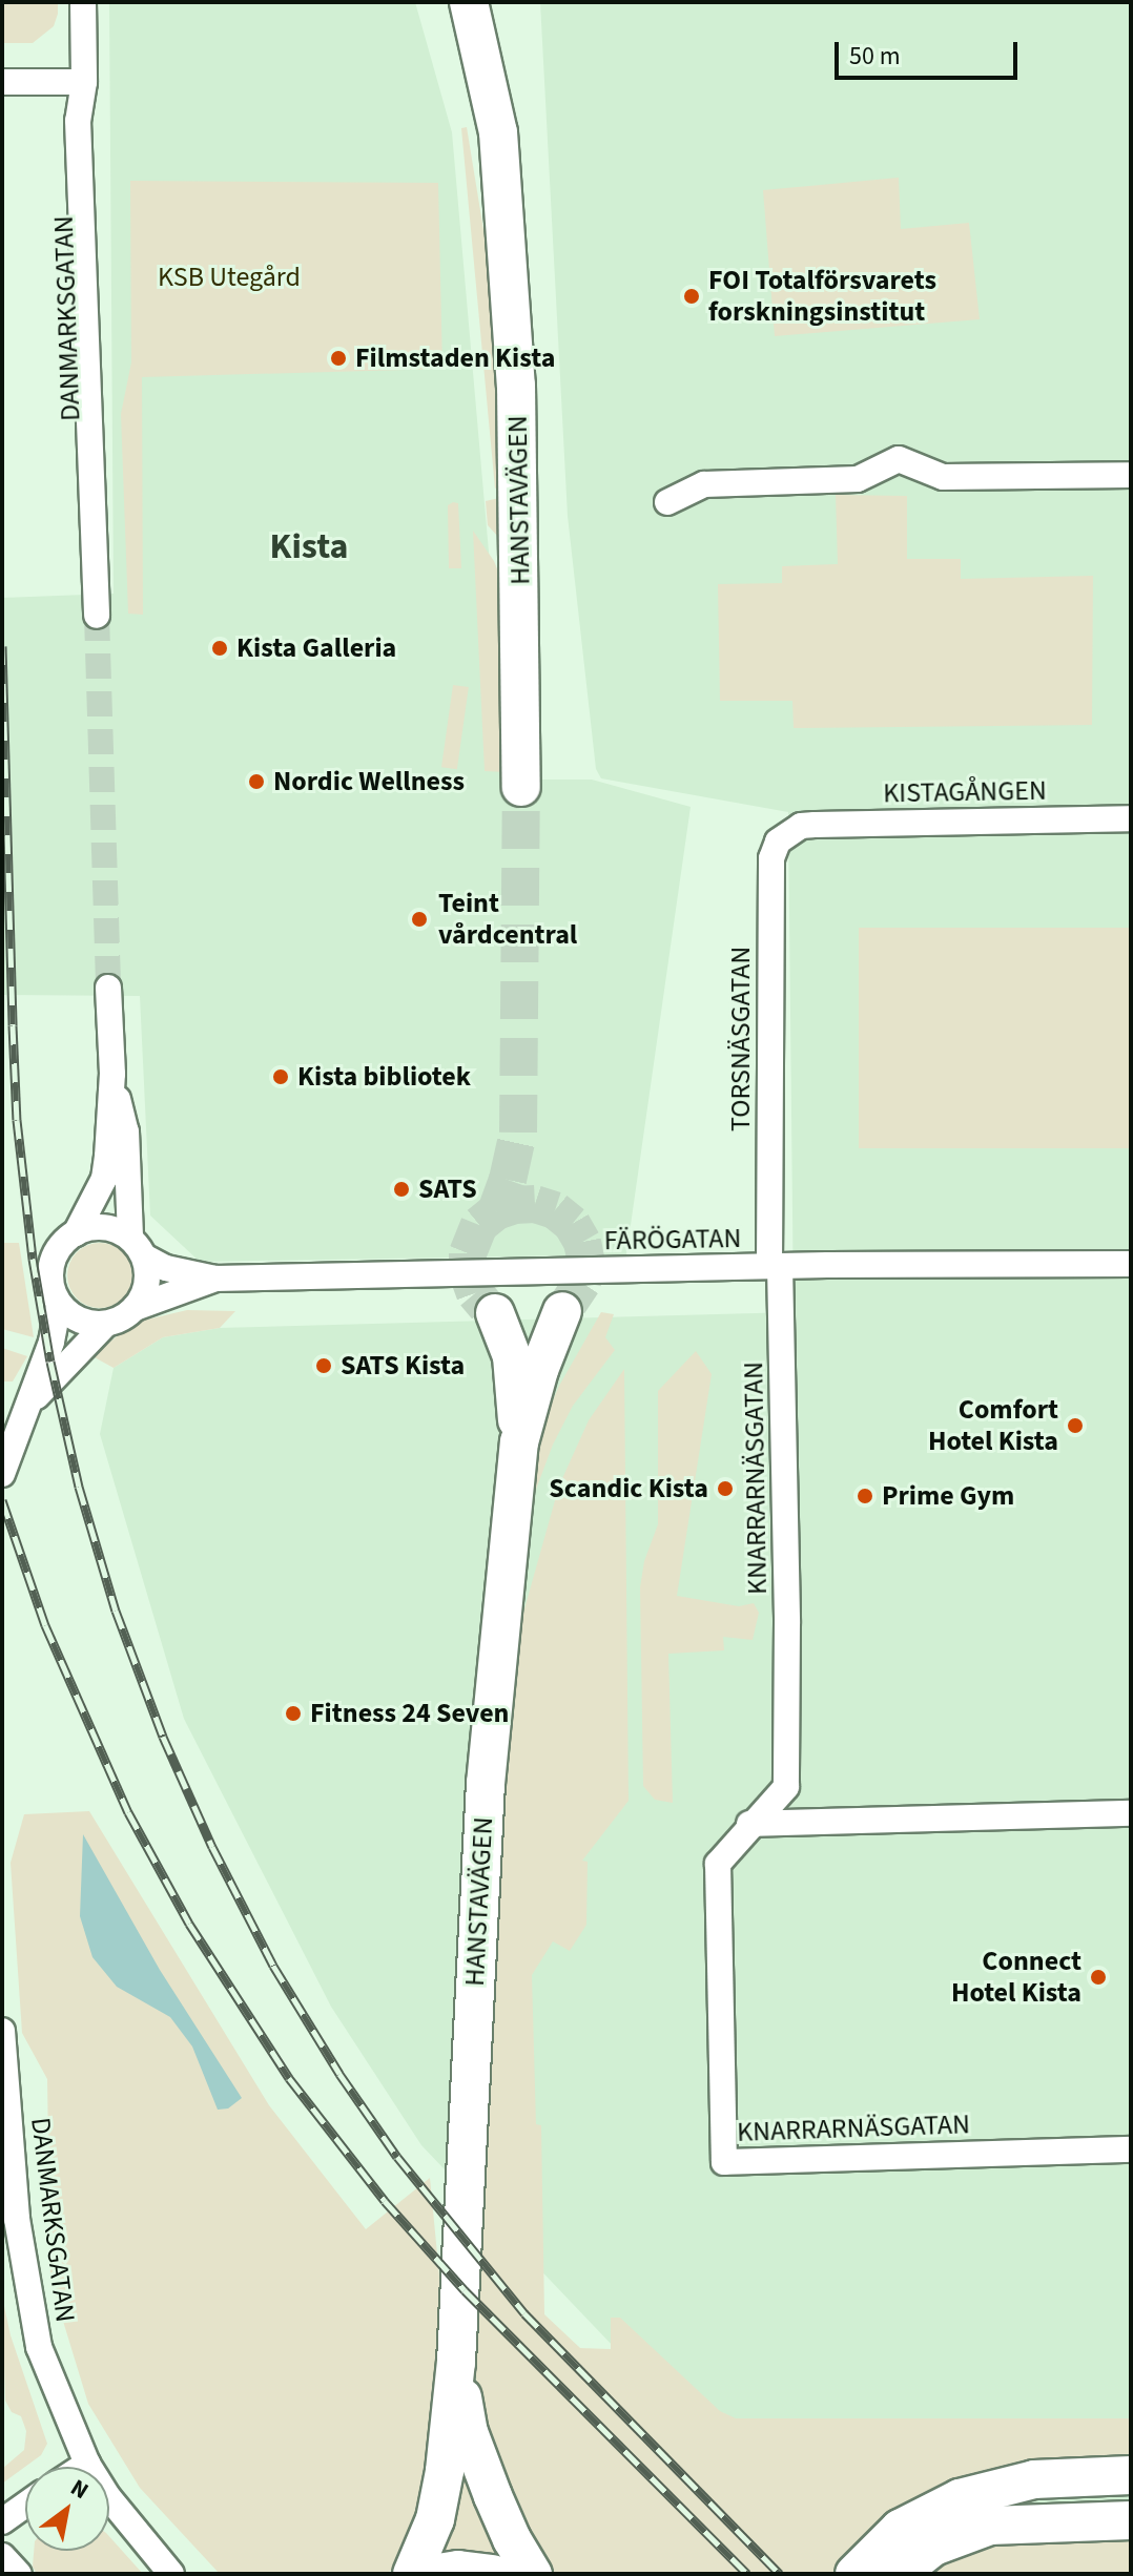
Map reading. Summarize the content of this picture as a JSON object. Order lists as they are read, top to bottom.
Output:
{
  "streets": {
    "main road": ["HANSTAVÄGEN"],
    "street": [
      "DANMARKSGATAN",
      "KISTAGÅNGEN",
      "TORSNÄSGATAN",
      "FÄRÖGATAN",
      "KNARRARNÄSGATAN"
    ]
  },
  "crossings": [
    ["KISTAGÅNGEN", "TORSNÄSGATAN"],
    ["TORSNÄSGATAN", "FÄRÖGATAN"],
    ["TORSNÄSGATAN", "KNARRARNÄSGATAN"],
    ["FÄRÖGATAN", "KNARRARNÄSGATAN"]
  ],
  "districts": ["Kista"],
  "parks": ["KSB Utegård"],
  "places": [
    "FOI Totalförsvarets forskningsinstitut",
    "Filmstaden Kista",
    "Kista Galleria",
    "Nordic Wellness",
    "Teint vårdcentral",
    "Kista bibliotek",
    "SATS",
    "SATS Kista",
    "Comfort Hotel Kista",
    "Scandic Kista",
    "Prime Gym",
    "Fitness 24 Seven",
    "Connect Hotel Kista"
  ],
  "scale_bar": "50 m",
  "north": "top right"
}
